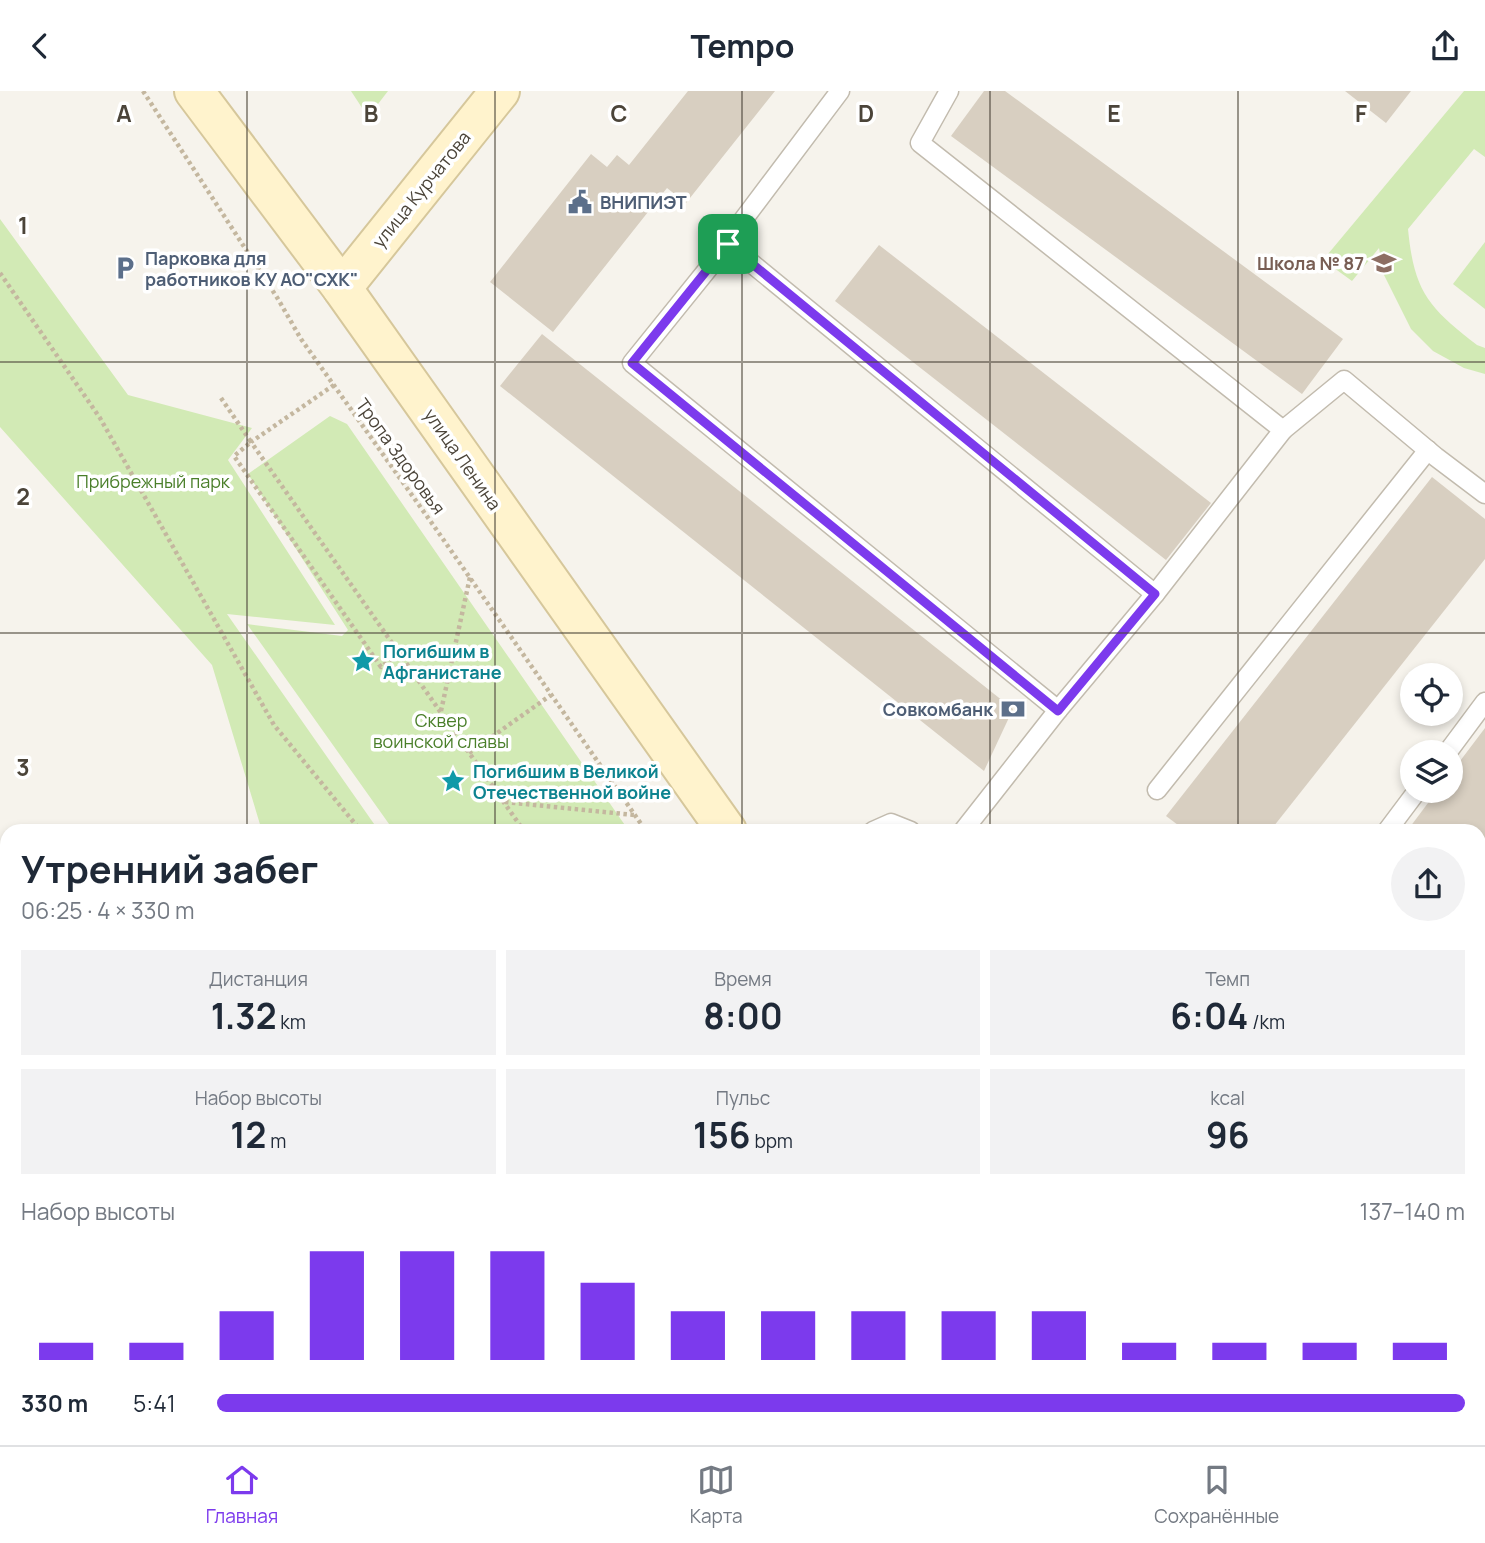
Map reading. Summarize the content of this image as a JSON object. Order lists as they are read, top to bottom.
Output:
{
  "streets": {
    "street": ["улица Курчатова", "улица Ленина"],
    "path": ["Тропа Здоровья"]
  },
  "crossings": [
    ["улица Курчатова", "улица Ленина"]
  ],
  "parks": ["Прибрежный парк", "Сквер воинской славы"],
  "places": {
    "public building": ["ВНИПИЭТ"],
    "school or university": ["Школа № 87"],
    "parking": ["Парковка для работников КУ АО\"СХК\""],
    "place": ["Погибшим в Афганистане", "Погибшим в Великой Отечественной войне"],
    "bank": ["Совкомбанк"]
  },
  "page": {
    "header": "Tempo",
    "heading": ["Утренний забег", "06:25 · 4 × 330 m"],
    "stats": [
      ["Дистанция", "1.32 km"],
      ["Время", "8:00"],
      ["Темп", "6:04 /km"],
      ["Набор высоты", "12 m"],
      ["Пульс", "156 bpm"],
      ["kcal", "96"]
    ],
    "chart": ["Набор высоты", "137–140 m"],
    "list": [
      {
        "name": "330 m",
        "note": "5:41"
      }
    ],
    "tabs": ["Главная", "Карта", "Сохранённые"]
  },
  "grid": {
    "columns": [
      "A",
      "B",
      "C",
      "D",
      "E",
      "F"
    ],
    "rows": ["1", "2", "3"]
  }
}
